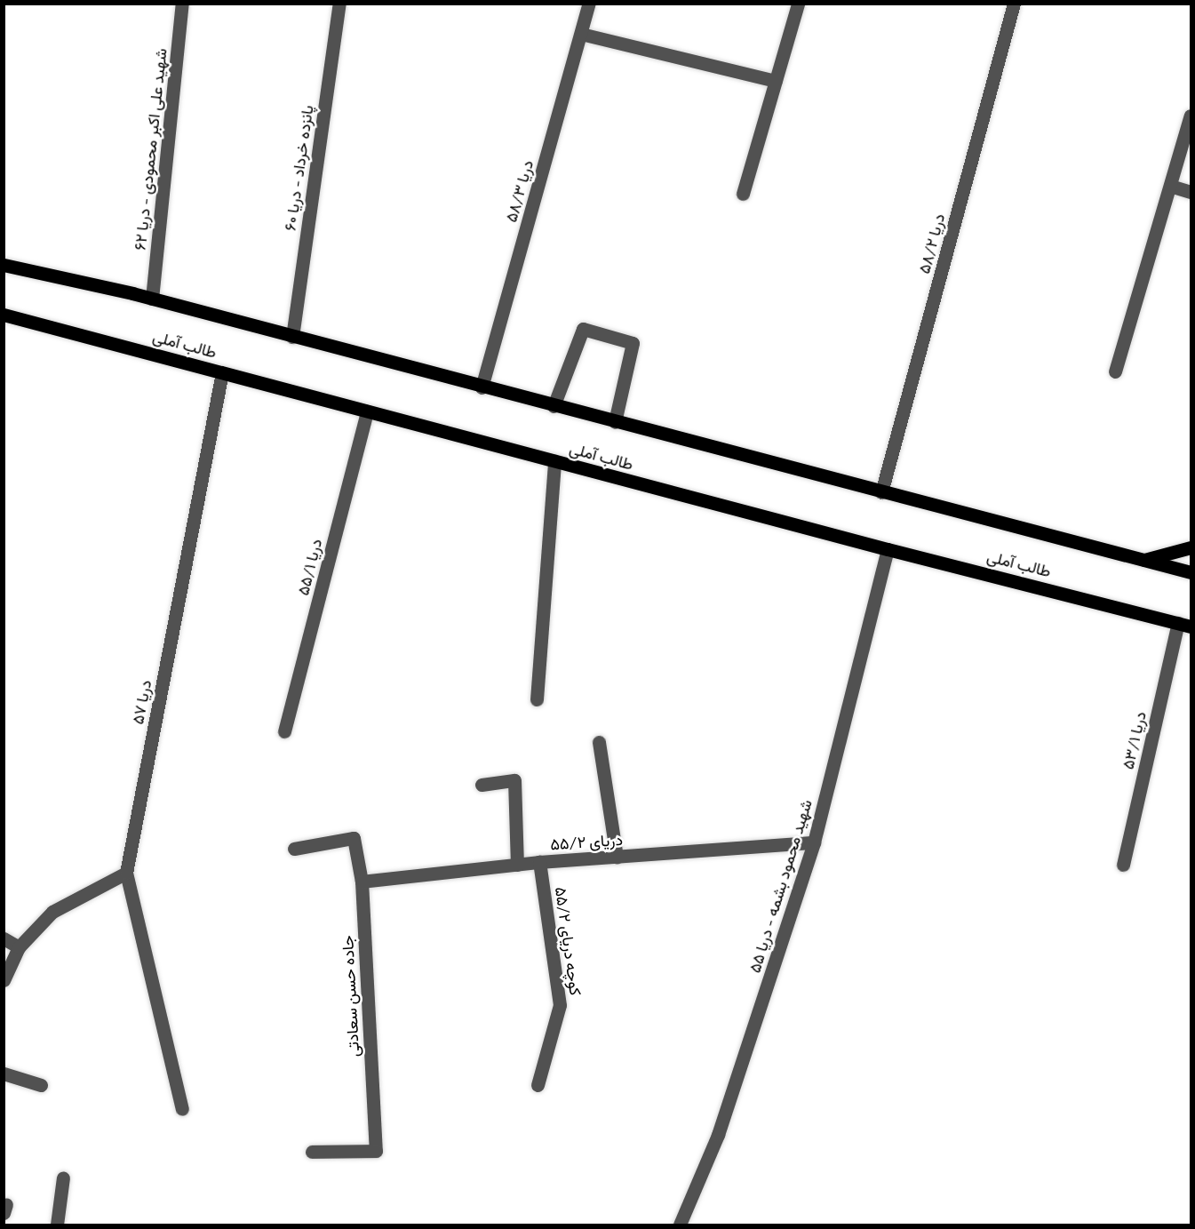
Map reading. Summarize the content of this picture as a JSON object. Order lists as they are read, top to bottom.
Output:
{
  "streets": {
    "main road": ["طالب آملی"],
    "street": [
      "شهید علی اکبر محمودی - دریا ۶۲",
      "پانزده خرداد - دریا ۶۰",
      "دریا ۵۸/۳",
      "دریا ۵۸/۲",
      "دریا ۵۵/۱",
      "دریا ۵۷",
      "دریا ۵۳/۱",
      "دریای ۵۵/۲",
      "شهید محمود بشمه - دریا ۵۵",
      "کوچه دریای ۵۵/۲",
      "جاده حسن سعادتی"
    ]
  },
  "crossings": [
    ["طالب آملی", "دریا ۵۵/۱"],
    ["طالب آملی", "دریا ۵۷"],
    ["طالب آملی", "دریا ۵۳/۱"],
    ["طالب آملی", "شهید محمود بشمه - دریا ۵۵"],
    ["دریای ۵۵/۲", "شهید محمود بشمه - دریا ۵۵"],
    ["دریای ۵۵/۲", "کوچه دریای ۵۵/۲"],
    ["دریای ۵۵/۲", "جاده حسن سعادتی"]
  ]
}
